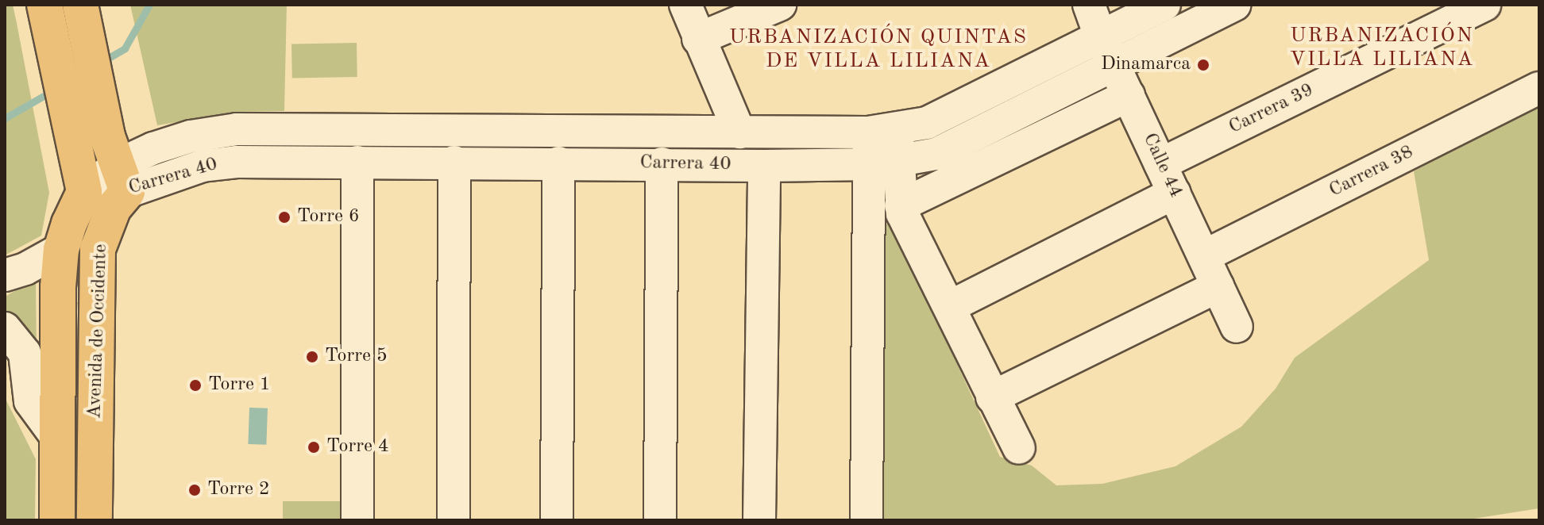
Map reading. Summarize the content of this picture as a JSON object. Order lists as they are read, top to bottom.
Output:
{
  "streets": {
    "main road": ["Avenida de Occidente"],
    "street": [
      "Carrera 39",
      "Carrera 40",
      "Calle 44",
      "Carrera 38"
    ]
  },
  "crossings": [
    ["Carrera 39", "Calle 44"],
    ["Carrera 40", "Calle 44"],
    ["Carrera 40", "Avenida de Occidente"],
    ["Calle 44", "Carrera 38"]
  ],
  "districts": ["URBANIZACIÓN VILLA LILIANA", "URBANIZACIÓN QUINTAS DE VILLA LILIANA"],
  "places": [
    "Dinamarca",
    "Torre 6",
    "Torre 5",
    "Torre 1",
    "Torre 4",
    "Torre 2"
  ]
}
